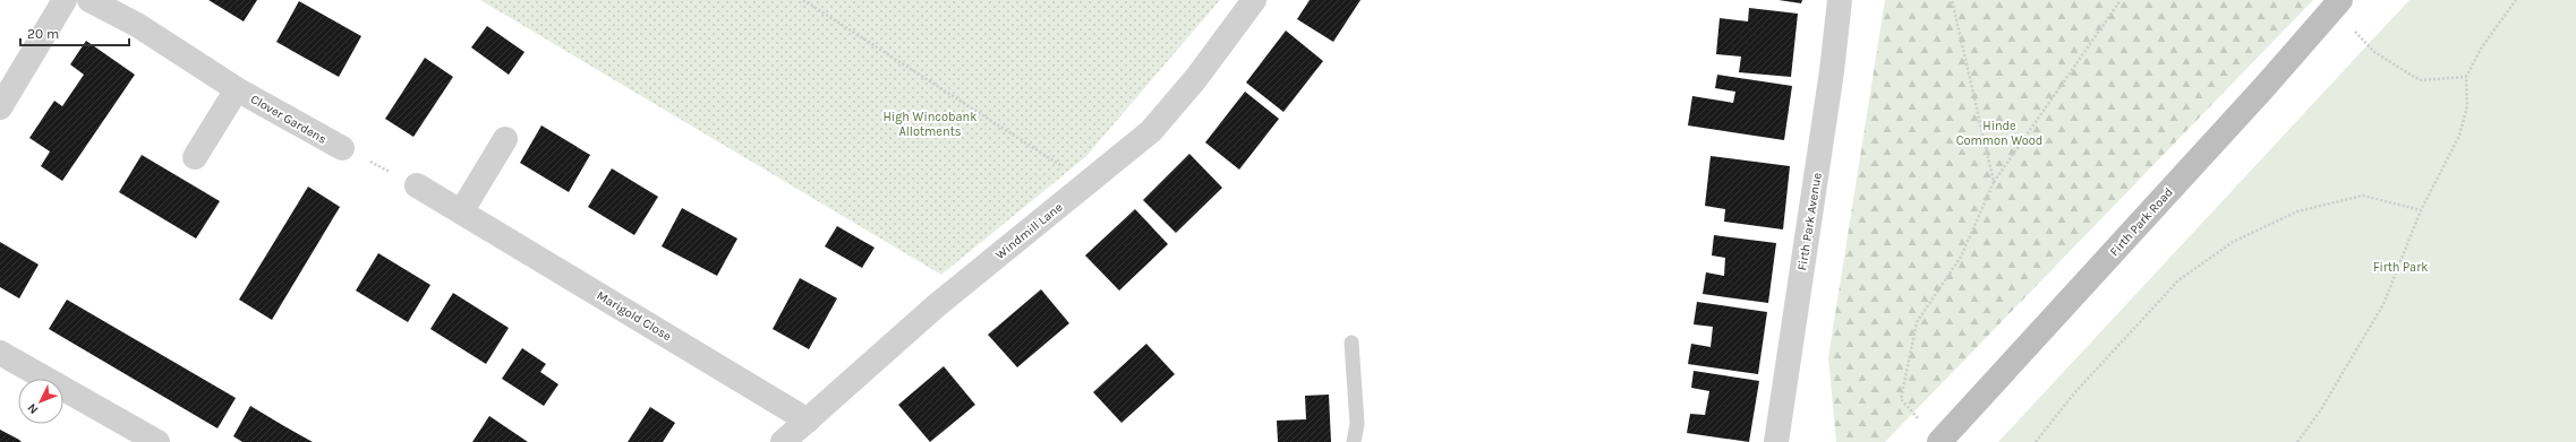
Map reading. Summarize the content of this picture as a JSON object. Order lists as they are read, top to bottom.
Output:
{
  "streets": {
    "main road": ["Firth Park Road"],
    "street": [
      "Clover Gardens",
      "Firth Park Avenue",
      "Windmill Lane",
      "Marigold Close"
    ]
  },
  "crossings": [
    ["Windmill Lane", "Marigold Close"]
  ],
  "parks": ["High Wincobank Allotments", "Hinde Common Wood", "Firth Park"],
  "scale_bar": "20 m",
  "north": "bottom left"
}
